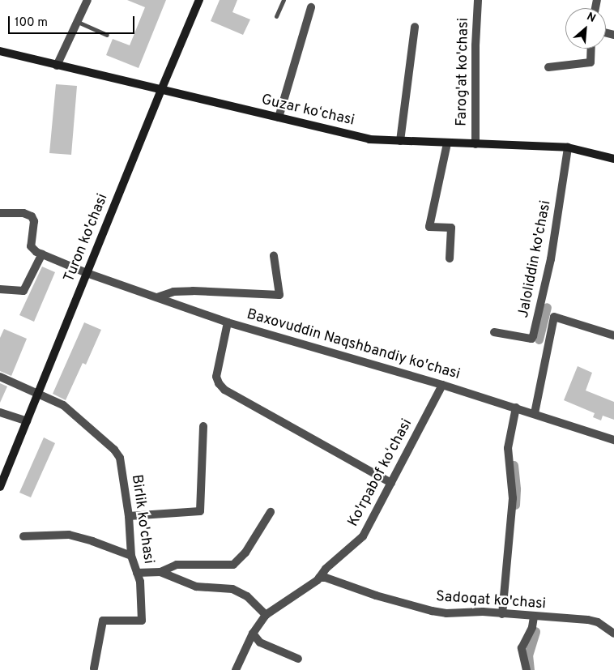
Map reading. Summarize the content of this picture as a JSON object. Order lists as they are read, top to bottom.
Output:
{
  "streets": {
    "main road": ["Guzar koʻchasi", "Turon ko'chasi"],
    "street": [
      "Farog'at ko'chasi",
      "Jaloliddin ko'chasi",
      "Baxovuddin Naqshbandiy ko'chasi",
      "Ko'rpabof koʻchasi",
      "Birlik ko'chasi",
      "Sadoqat ko'chasi"
    ]
  },
  "crossings": [
    ["Farog'at ko'chasi", "Guzar koʻchasi"],
    ["Guzar koʻchasi", "Turon ko'chasi"],
    ["Guzar koʻchasi", "Jaloliddin ko'chasi"],
    ["Turon ko'chasi", "Baxovuddin Naqshbandiy ko'chasi"],
    ["Turon ko'chasi", "Birlik ko'chasi"],
    ["Jaloliddin ko'chasi", "Baxovuddin Naqshbandiy ko'chasi"],
    ["Baxovuddin Naqshbandiy ko'chasi", "Ko'rpabof koʻchasi"],
    ["Ko'rpabof koʻchasi", "Birlik ko'chasi"],
    ["Ko'rpabof koʻchasi", "Sadoqat ko'chasi"]
  ],
  "scale_bar": "100 m",
  "north": "top right"
}
